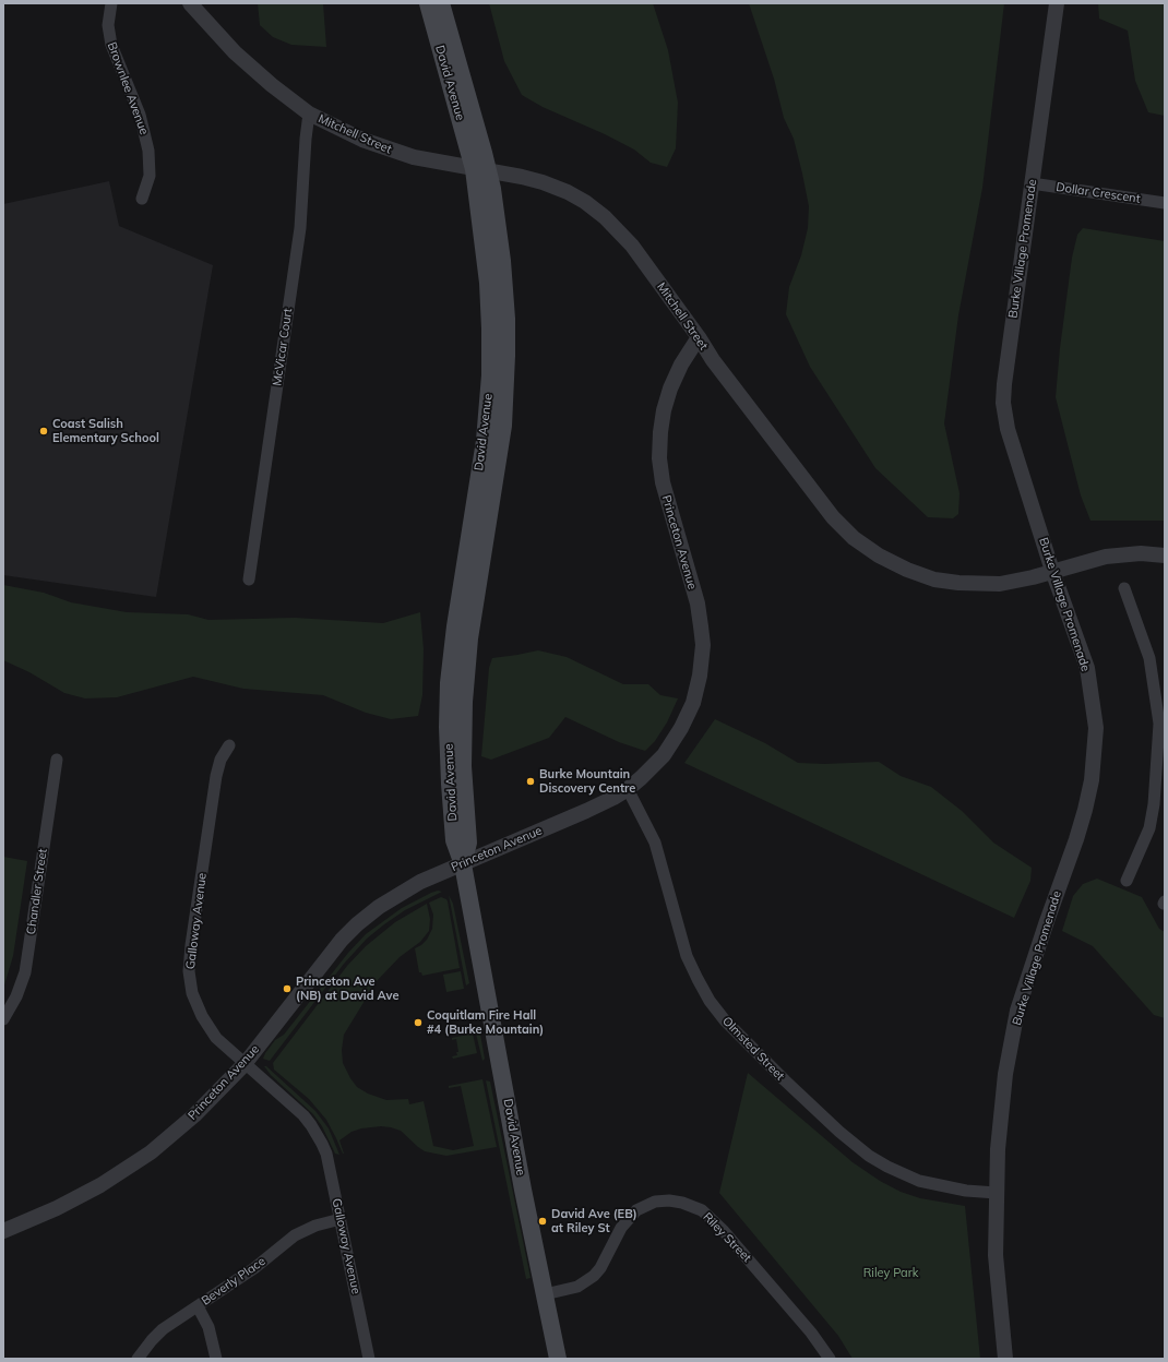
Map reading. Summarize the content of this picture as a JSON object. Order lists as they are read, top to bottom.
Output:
{
  "streets": {
    "main road": ["David Avenue"],
    "street": [
      "Brownlee Avenue",
      "Mitchell Street",
      "Dollar Crescent",
      "Burke Village Promenade",
      "McVicar Court",
      "Princeton Avenue",
      "Chandler Street",
      "Galloway Avenue",
      "Olmsted Street",
      "Riley Street",
      "Beverly Place"
    ]
  },
  "crossings": [
    ["David Avenue", "Mitchell Street"],
    ["David Avenue", "Princeton Avenue"],
    ["David Avenue", "Riley Street"],
    ["Mitchell Street", "Burke Village Promenade"],
    ["Mitchell Street", "McVicar Court"],
    ["Mitchell Street", "Princeton Avenue"],
    ["Dollar Crescent", "Burke Village Promenade"],
    ["Burke Village Promenade", "Olmsted Street"],
    ["Princeton Avenue", "Galloway Avenue"],
    ["Princeton Avenue", "Olmsted Street"],
    ["Galloway Avenue", "Beverly Place"]
  ],
  "parks": ["Riley Park"],
  "places": [
    "Coast Salish Elementary School",
    "Burke Mountain Discovery Centre",
    "Princeton Ave (NB) at David Ave",
    "Coquitlam Fire Hall #4 (Burke Mountain)",
    "David Ave (EB) at Riley St"
  ]
}
